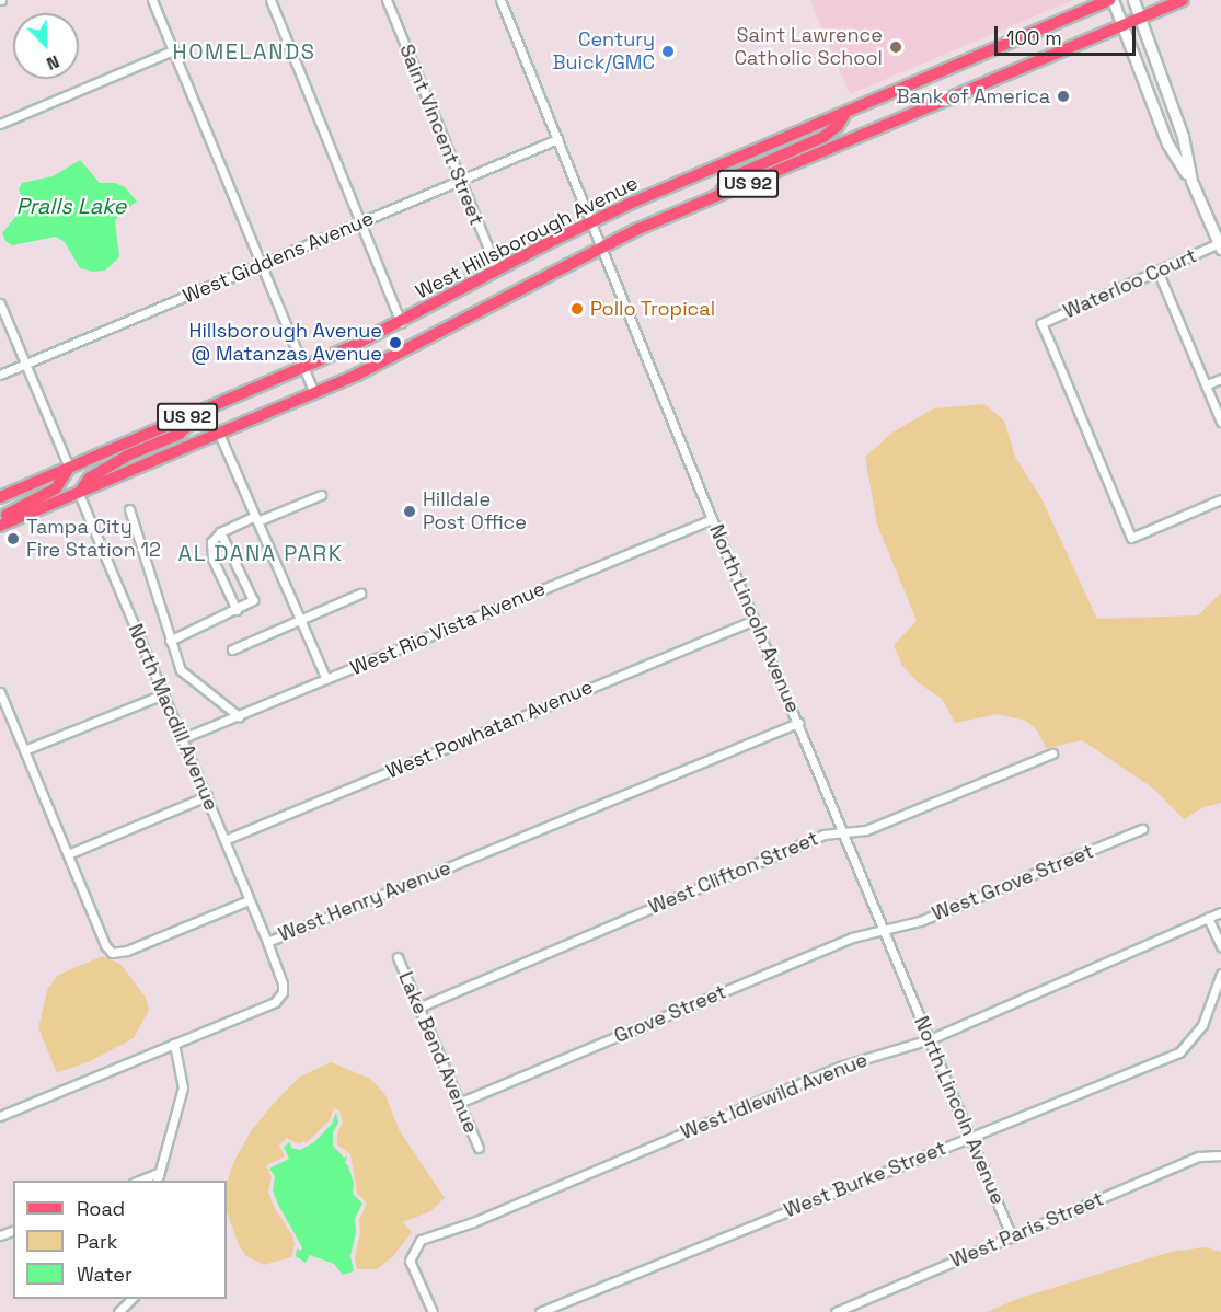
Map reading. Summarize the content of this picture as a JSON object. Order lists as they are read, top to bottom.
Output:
{
  "streets": {
    "main road": ["US 92", "West Hillsborough Avenue"],
    "street": [
      "Saint Vincent Street",
      "West Giddens Avenue",
      "Waterloo Court",
      "North Lincoln Avenue",
      "West Rio Vista Avenue",
      "North Macdill Avenue",
      "West Powhatan Avenue",
      "West Clifton Street",
      "West Grove Street",
      "West Henry Avenue",
      "Grove Street",
      "Lake Bend Avenue",
      "West Idlewild Avenue",
      "West Burke Street",
      "West Paris Street"
    ]
  },
  "crossings": [
    ["Saint Vincent Street", "West Hillsborough Avenue"],
    ["Saint Vincent Street", "West Giddens Avenue"],
    ["US 92", "North Lincoln Avenue"],
    ["US 92", "North Macdill Avenue"],
    ["West Hillsborough Avenue", "North Lincoln Avenue"],
    ["West Giddens Avenue", "North Lincoln Avenue"],
    ["North Lincoln Avenue", "West Rio Vista Avenue"],
    ["North Lincoln Avenue", "West Powhatan Avenue"],
    ["North Lincoln Avenue", "West Clifton Street"],
    ["North Lincoln Avenue", "West Grove Street"],
    ["North Lincoln Avenue", "West Henry Avenue"],
    ["North Lincoln Avenue", "Grove Street"],
    ["North Lincoln Avenue", "West Idlewild Avenue"],
    ["North Lincoln Avenue", "West Burke Street"],
    ["North Lincoln Avenue", "West Paris Street"],
    ["West Rio Vista Avenue", "North Macdill Avenue"],
    ["North Macdill Avenue", "West Powhatan Avenue"],
    ["North Macdill Avenue", "West Henry Avenue"],
    ["West Clifton Street", "Lake Bend Avenue"],
    ["West Grove Street", "Grove Street"],
    ["Grove Street", "Lake Bend Avenue"]
  ],
  "districts": ["HOMELANDS", "AL DANA PARK"],
  "water": ["Pralls Lake"],
  "places": [
    "Saint Lawrence Catholic School",
    "Century Buick/GMC",
    "Bank of America",
    "Pollo Tropical",
    "Hillsborough Avenue @ Matanzas Avenue",
    "Hilldale Post Office",
    "Tampa City Fire Station 12"
  ],
  "legend": ["Road", "Park", "Water"],
  "scale_bar": "100 m",
  "north": "bottom right"
}
